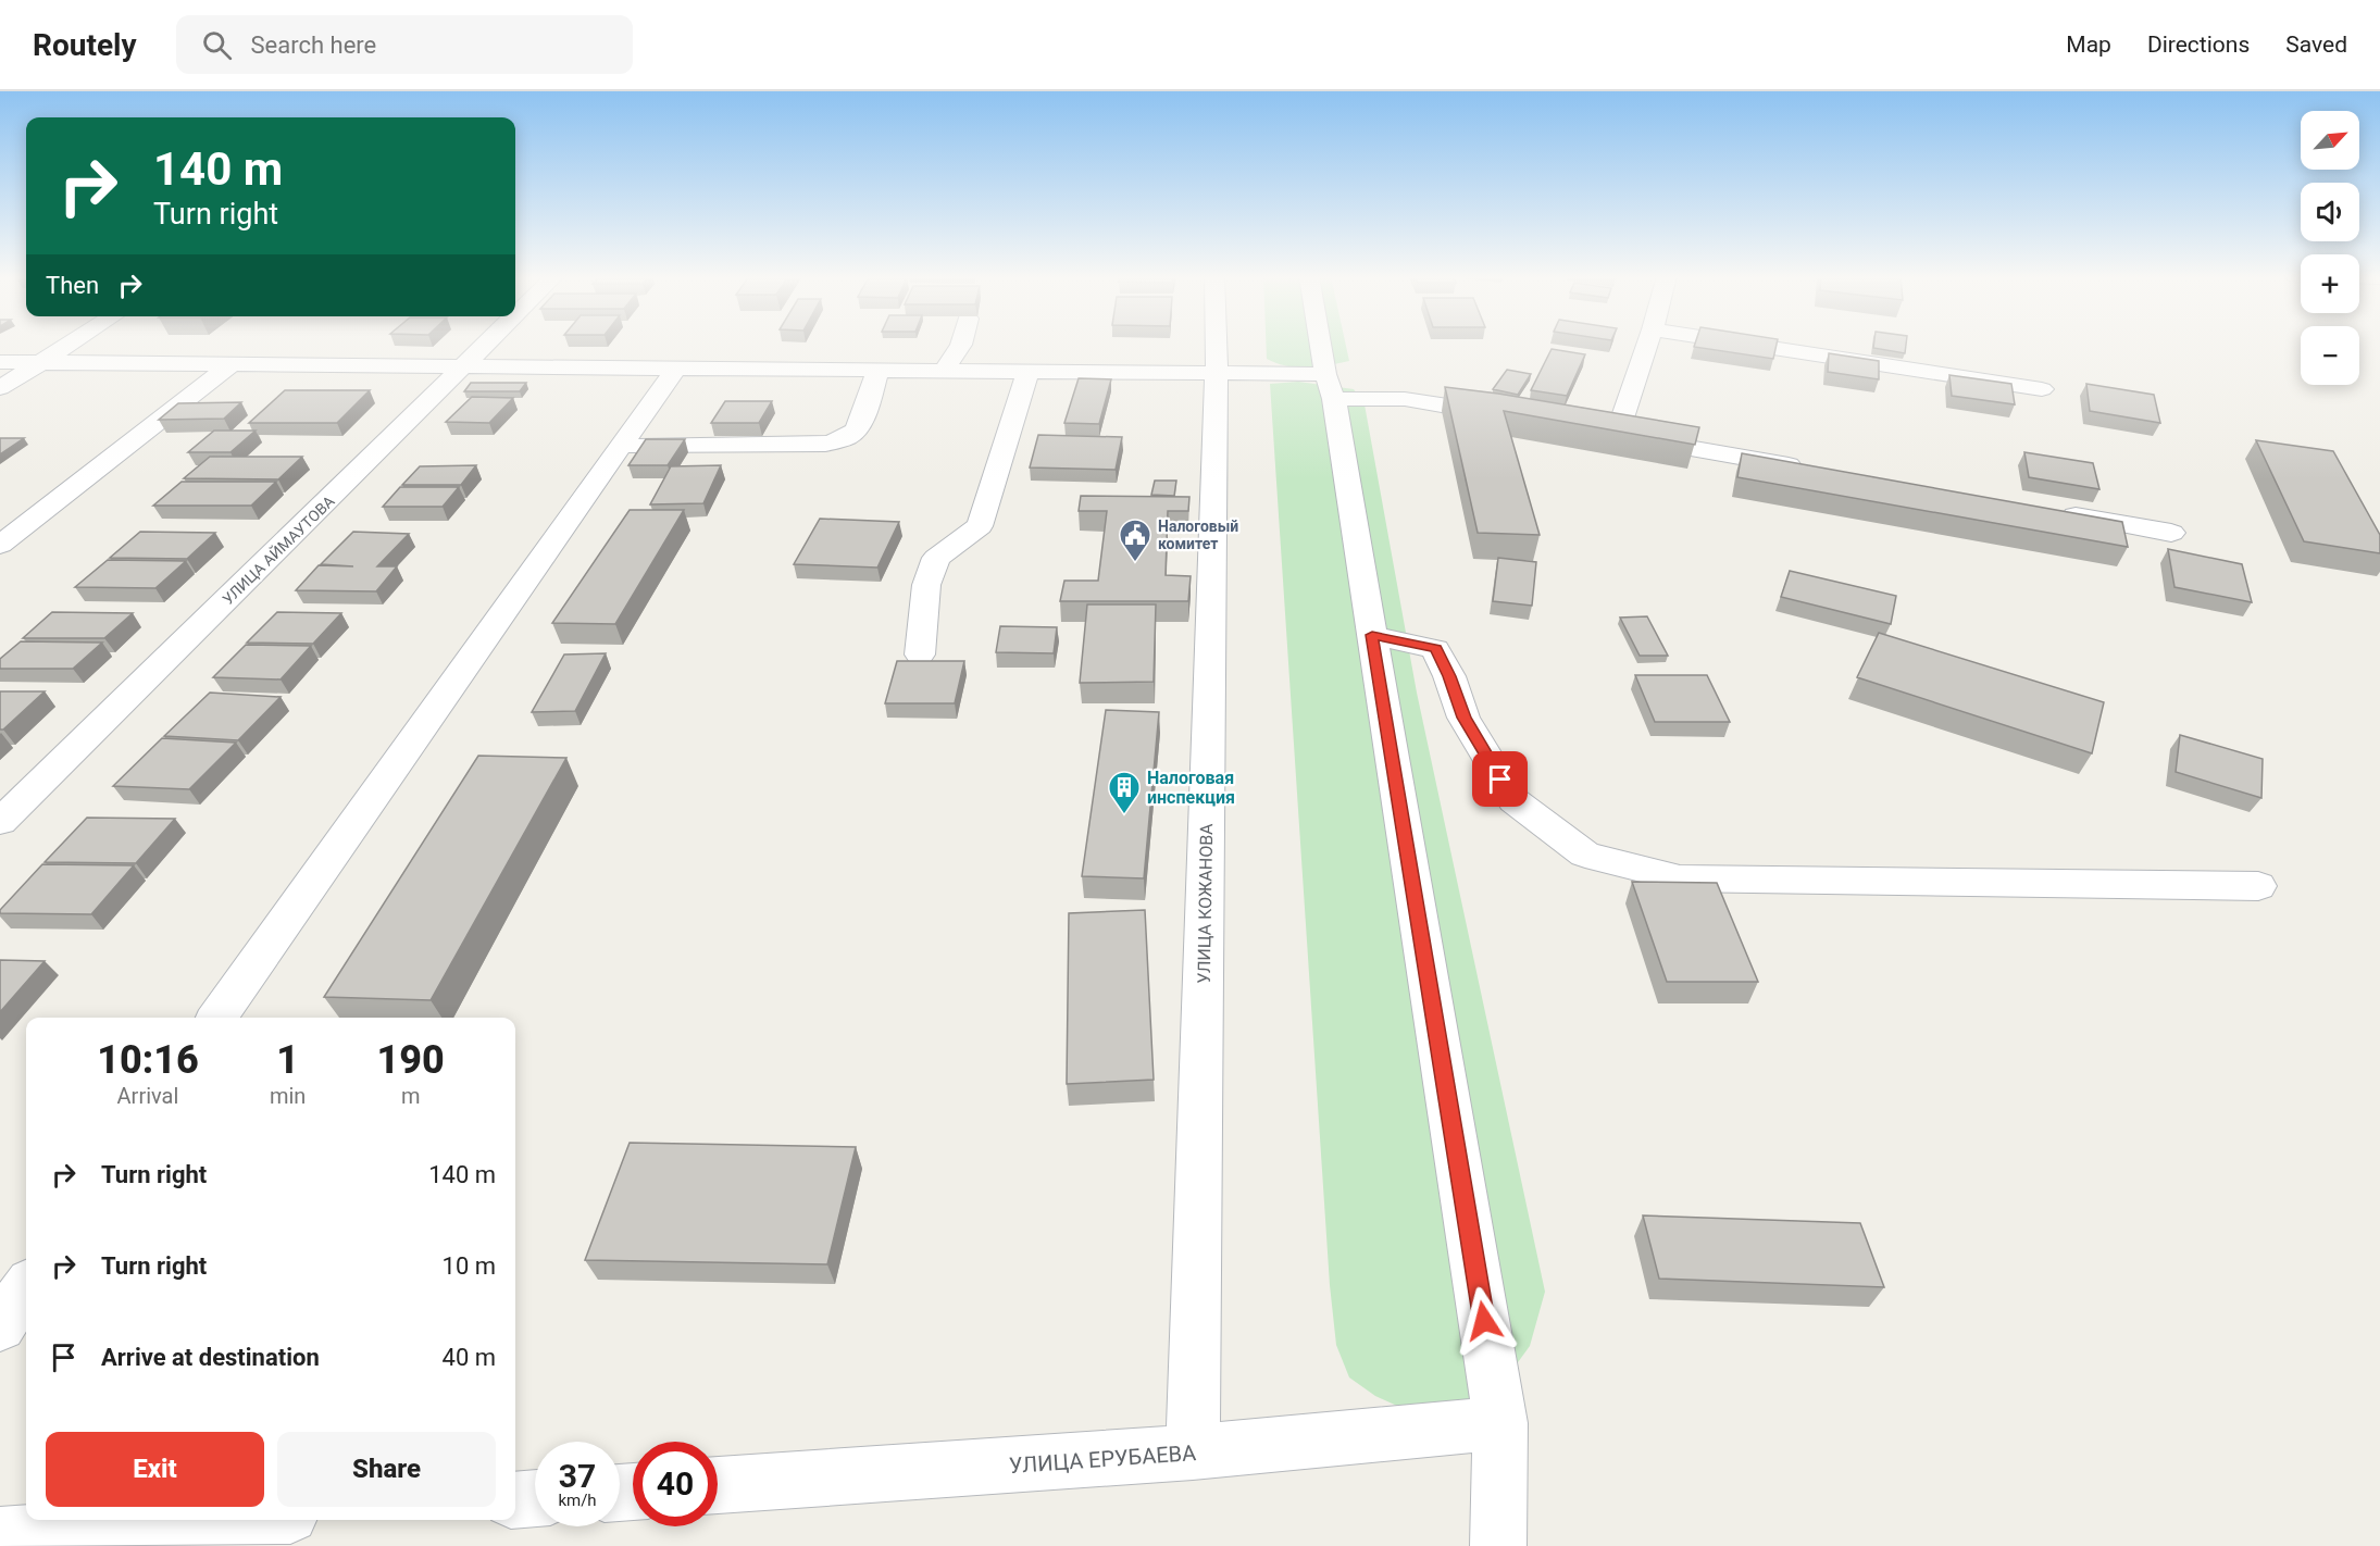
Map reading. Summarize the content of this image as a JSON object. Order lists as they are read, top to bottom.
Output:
{
  "streets": {
    "street": ["УЛИЦА АЙМАУТОВА", "УЛИЦА КОЖАНОВА", "УЛИЦА ЕРУБАЕВА"]
  },
  "crossings": [
    ["УЛИЦА КОЖАНОВА", "УЛИЦА ЕРУБАЕВА"]
  ],
  "places": {
    "public building": ["Налоговый комитет"],
    "building": ["Налоговая инспекция"]
  },
  "north": "top right",
  "page": {
    "header": "Routely",
    "search": "Search here",
    "nav": ["Map", "Directions", "Saved"],
    "map_buttons": ["+", "−"],
    "turn": ["140 m", "Turn right"],
    "then": "Then",
    "eta": [
      "10:16",
      "Arrival",
      "1",
      "min",
      "190",
      "m"
    ],
    "list": [
      {
        "name": "Turn right",
        "value": "140 m"
      },
      {
        "name": "Turn right",
        "value": "10 m"
      },
      {
        "name": "Arrive at destination",
        "value": "40 m"
      }
    ],
    "buttons": ["Exit", "Share"],
    "speed": "37 km/h",
    "limit": "40"
  }
}
